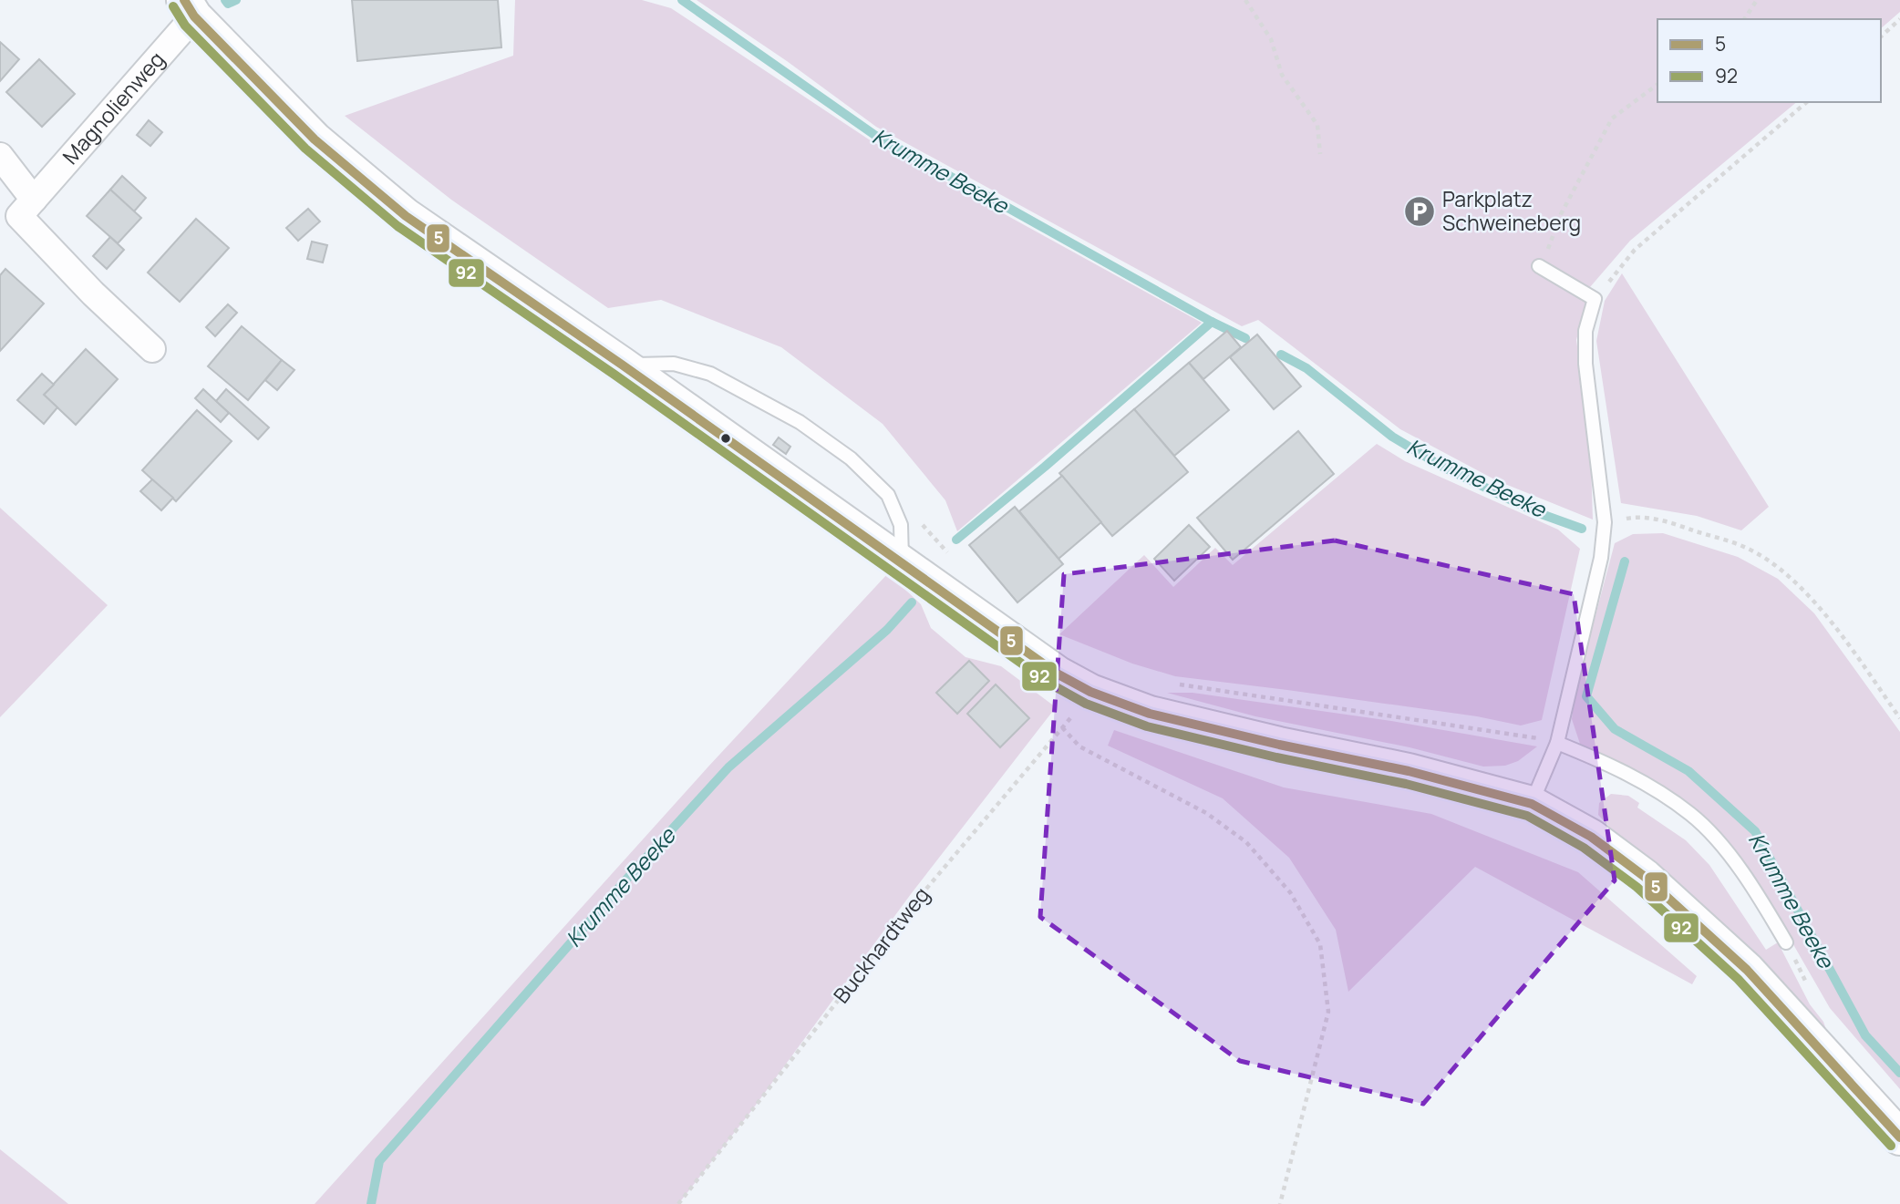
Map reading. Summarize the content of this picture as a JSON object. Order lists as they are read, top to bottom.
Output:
{
  "streets": {
    "street": ["Magnolienweg"],
    "path": ["Buckhardtweg"]
  },
  "water": ["Krumme Beeke"],
  "places": {
    "parking": ["Parkplatz Schweineberg"]
  },
  "lines": ["transit line 5", "transit line 92"],
  "legend": ["5", "92"]
}
